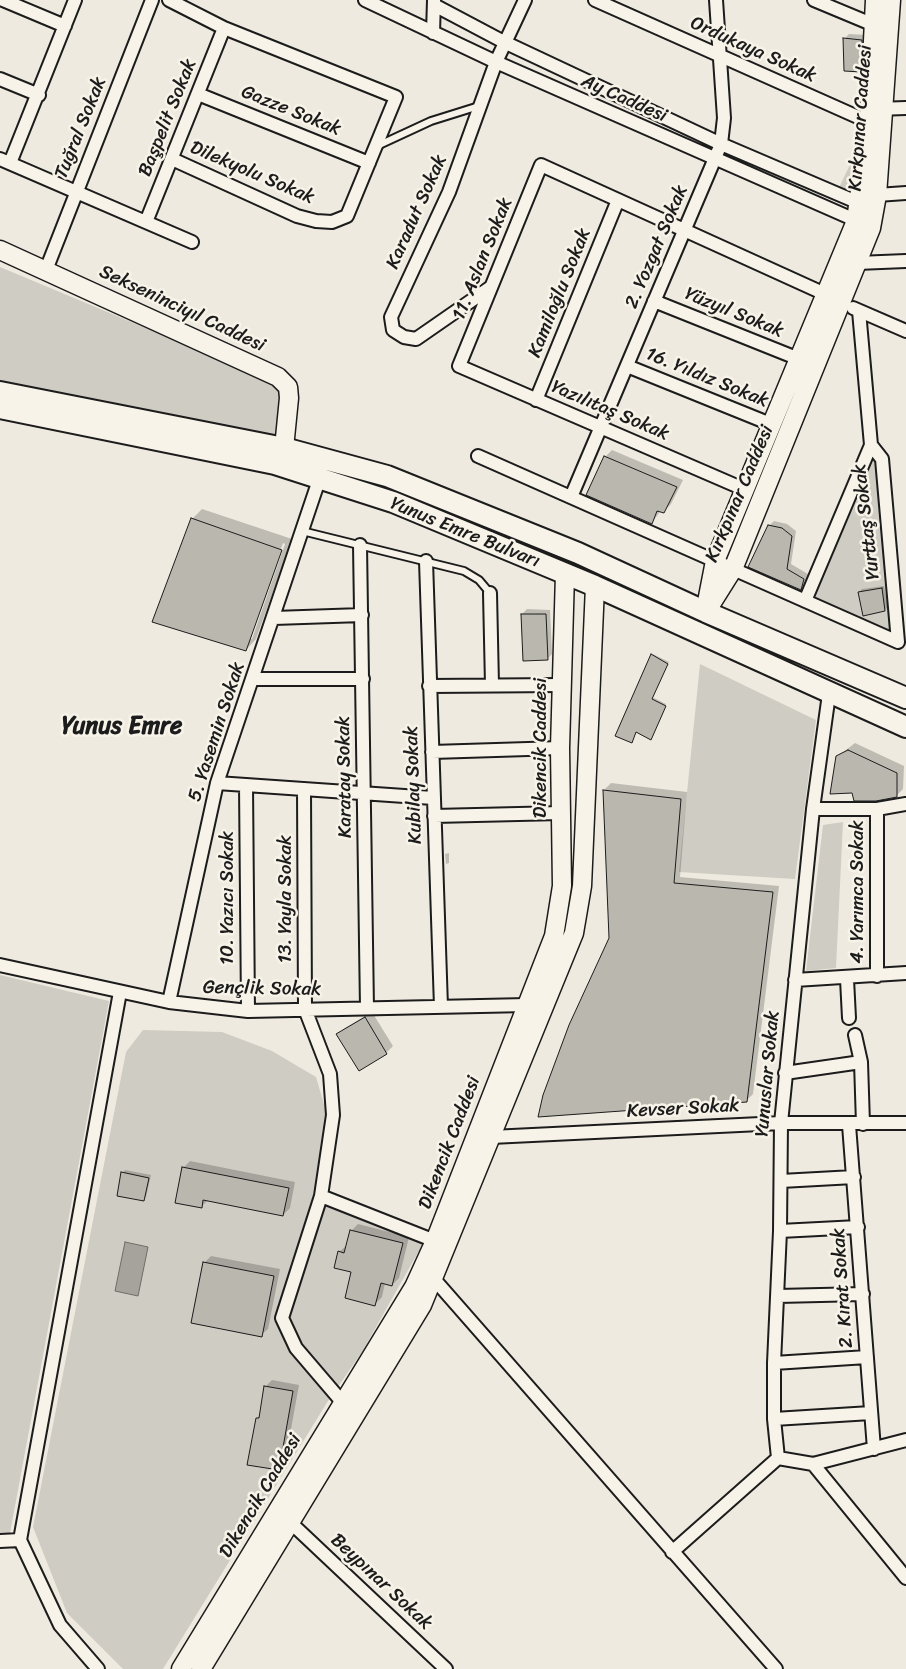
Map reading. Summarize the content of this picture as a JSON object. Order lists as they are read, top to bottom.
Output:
{
  "streets": {
    "main road": [
      "Kırkpınar Caddesi",
      "Sekseninciyıl Caddesi",
      "Yunus Emre Bulvarı",
      "Dikencik Caddesi"
    ],
    "street": [
      "Ordukaya Sokak",
      "Ay Caddesi",
      "Gazze Sokak",
      "Başpelit Sokak",
      "Tuğral Sokak",
      "Dilekyolu Sokak",
      "Karadut Sokak",
      "2. Yozgat Sokak",
      "11. Aslan Sokak",
      "Kamiloğlu Sokak",
      "Yüzyıl Sokak",
      "16. Yıldız Sokak",
      "Yazılıtaş Sokak",
      "Yurttaş Sokak",
      "5. Yasemin Sokak",
      "Karatay Sokak",
      "Kubilay Sokak",
      "4. Yarımca Sokak",
      "10. Yazıcı Sokak",
      "13. Yayla Sokak",
      "Gençlik Sokak",
      "Yunuslar Sokak",
      "Kevser Sokak",
      "2. Kırat Sokak",
      "Beypınar Sokak"
    ]
  },
  "crossings": [
    ["Ordukaya Sokak", "Kırkpınar Caddesi"],
    ["Ordukaya Sokak", "2. Yozgat Sokak"],
    ["Ay Caddesi", "Kırkpınar Caddesi"],
    ["Ay Caddesi", "Karadut Sokak"],
    ["Ay Caddesi", "2. Yozgat Sokak"],
    ["Gazze Sokak", "Başpelit Sokak"],
    ["Gazze Sokak", "Dilekyolu Sokak"],
    ["Başpelit Sokak", "Dilekyolu Sokak"],
    ["Kırkpınar Caddesi", "Yüzyıl Sokak"],
    ["Kırkpınar Caddesi", "16. Yıldız Sokak"],
    ["Kırkpınar Caddesi", "Yazılıtaş Sokak"],
    ["Kırkpınar Caddesi", "Yunus Emre Bulvarı"],
    ["Tuğral Sokak", "Sekseninciyıl Caddesi"],
    ["Karadut Sokak", "11. Aslan Sokak"],
    ["2. Yozgat Sokak", "Yüzyıl Sokak"],
    ["2. Yozgat Sokak", "16. Yıldız Sokak"],
    ["2. Yozgat Sokak", "Yazılıtaş Sokak"],
    ["11. Aslan Sokak", "Kamiloğlu Sokak"],
    ["11. Aslan Sokak", "Yazılıtaş Sokak"],
    ["Kamiloğlu Sokak", "Yazılıtaş Sokak"],
    ["Sekseninciyıl Caddesi", "Yunus Emre Bulvarı"],
    ["Yunus Emre Bulvarı", "5. Yasemin Sokak"],
    ["Yunus Emre Bulvarı", "Dikencik Caddesi"],
    ["Yunus Emre Bulvarı", "Yunuslar Sokak"],
    ["5. Yasemin Sokak", "Gençlik Sokak"],
    ["Dikencik Caddesi", "Gençlik Sokak"],
    ["Dikencik Caddesi", "Kevser Sokak"],
    ["Dikencik Caddesi", "Beypınar Sokak"],
    ["Karatay Sokak", "Gençlik Sokak"],
    ["Kubilay Sokak", "Gençlik Sokak"],
    ["10. Yazıcı Sokak", "Gençlik Sokak"],
    ["13. Yayla Sokak", "Gençlik Sokak"],
    ["Yunuslar Sokak", "Kevser Sokak"],
    ["Kevser Sokak", "2. Kırat Sokak"]
  ],
  "districts": ["Yunus Emre"]
}
